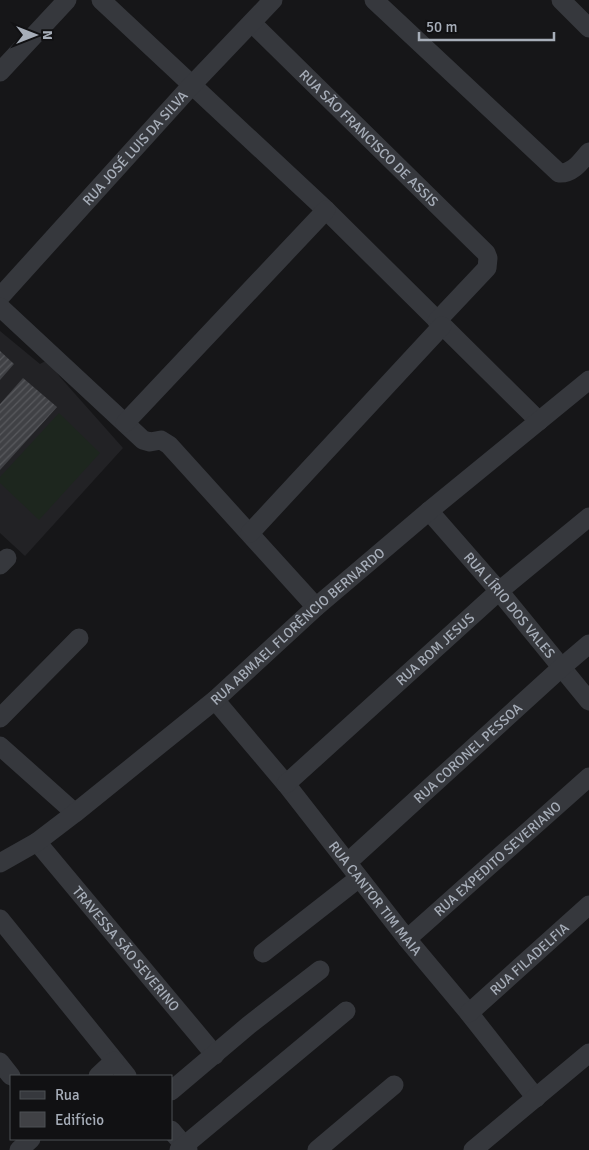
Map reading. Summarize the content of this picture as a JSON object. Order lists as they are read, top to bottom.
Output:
{
  "streets": {
    "street": [
      "RUA SÃO FRANCISCO DE ASSIS",
      "RUA JOSÉ LUIS DA SILVA",
      "RUA LÍRIO DOS VALES",
      "RUA ABMAEL FLORÊNCIO BERNARDO",
      "RUA BOM JESUS",
      "RUA CORONEL PESSOA",
      "RUA EXPEDITO SEVERIANO",
      "RUA CANTOR TIM MAIA",
      "TRAVESSA SÃO SEVERINO",
      "RUA FILADELFIA"
    ]
  },
  "crossings": [
    ["RUA SÃO FRANCISCO DE ASSIS", "RUA JOSÉ LUIS DA SILVA"],
    ["RUA LÍRIO DOS VALES", "RUA ABMAEL FLORÊNCIO BERNARDO"],
    ["RUA LÍRIO DOS VALES", "RUA BOM JESUS"],
    ["RUA LÍRIO DOS VALES", "RUA CORONEL PESSOA"],
    ["RUA ABMAEL FLORÊNCIO BERNARDO", "RUA CANTOR TIM MAIA"],
    ["RUA ABMAEL FLORÊNCIO BERNARDO", "TRAVESSA SÃO SEVERINO"],
    ["RUA BOM JESUS", "RUA CANTOR TIM MAIA"],
    ["RUA CORONEL PESSOA", "RUA CANTOR TIM MAIA"],
    ["RUA EXPEDITO SEVERIANO", "RUA CANTOR TIM MAIA"],
    ["RUA CANTOR TIM MAIA", "RUA FILADELFIA"]
  ],
  "legend": ["Rua", "Edifício"],
  "scale_bar": "50 m",
  "north": "right"
}
